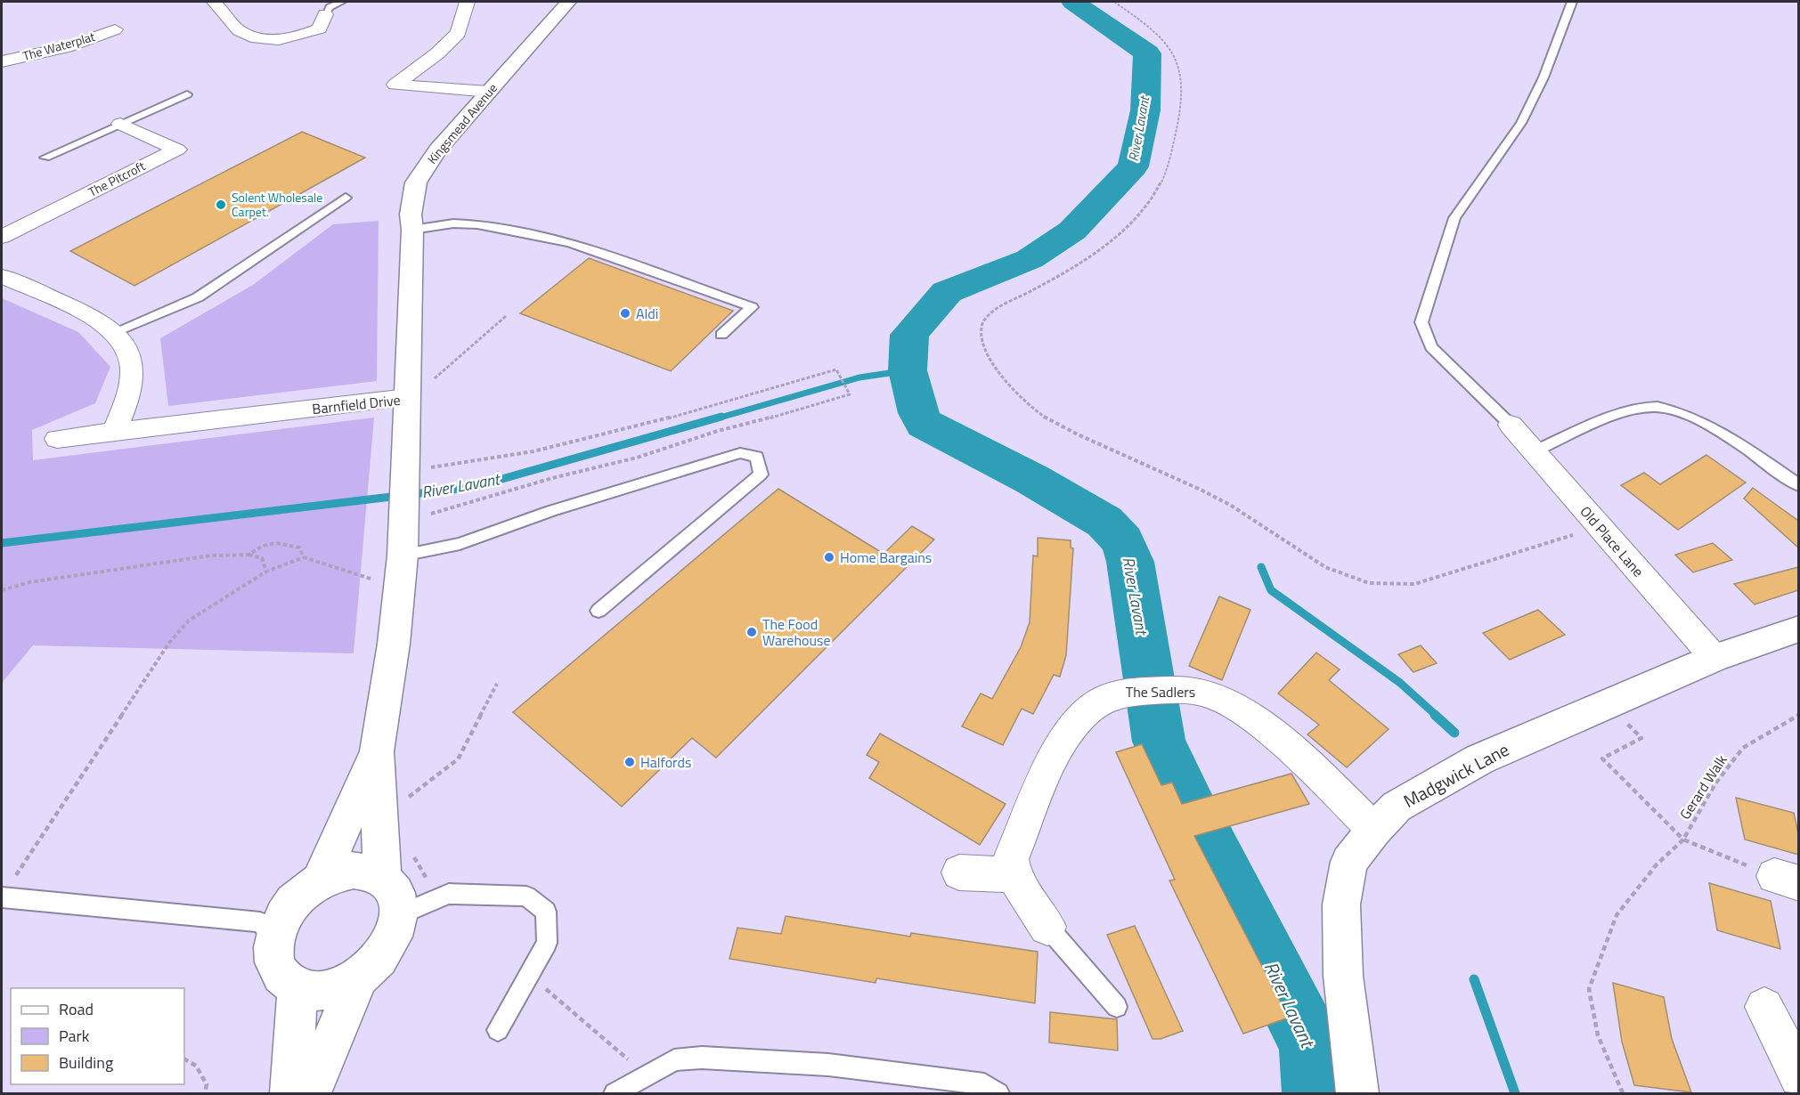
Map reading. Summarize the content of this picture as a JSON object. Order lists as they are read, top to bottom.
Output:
{
  "streets": {
    "street": [
      "The Waterplat",
      "Kingsmead Avenue",
      "The Pitcroft",
      "Barnfield Drive",
      "Old Place Lane",
      "The Sadlers",
      "Madgwick Lane"
    ],
    "path": ["Gerard Walk"]
  },
  "crossings": [
    ["Kingsmead Avenue", "Barnfield Drive"],
    ["Old Place Lane", "Madgwick Lane"],
    ["The Sadlers", "Madgwick Lane"]
  ],
  "water": ["River Lavant"],
  "places": [
    "Solent Wholesale Carpet.",
    "Aldi",
    "Home Bargains",
    "The Food Warehouse",
    "Halfords"
  ],
  "legend": ["Road", "Park", "Building"]
}
